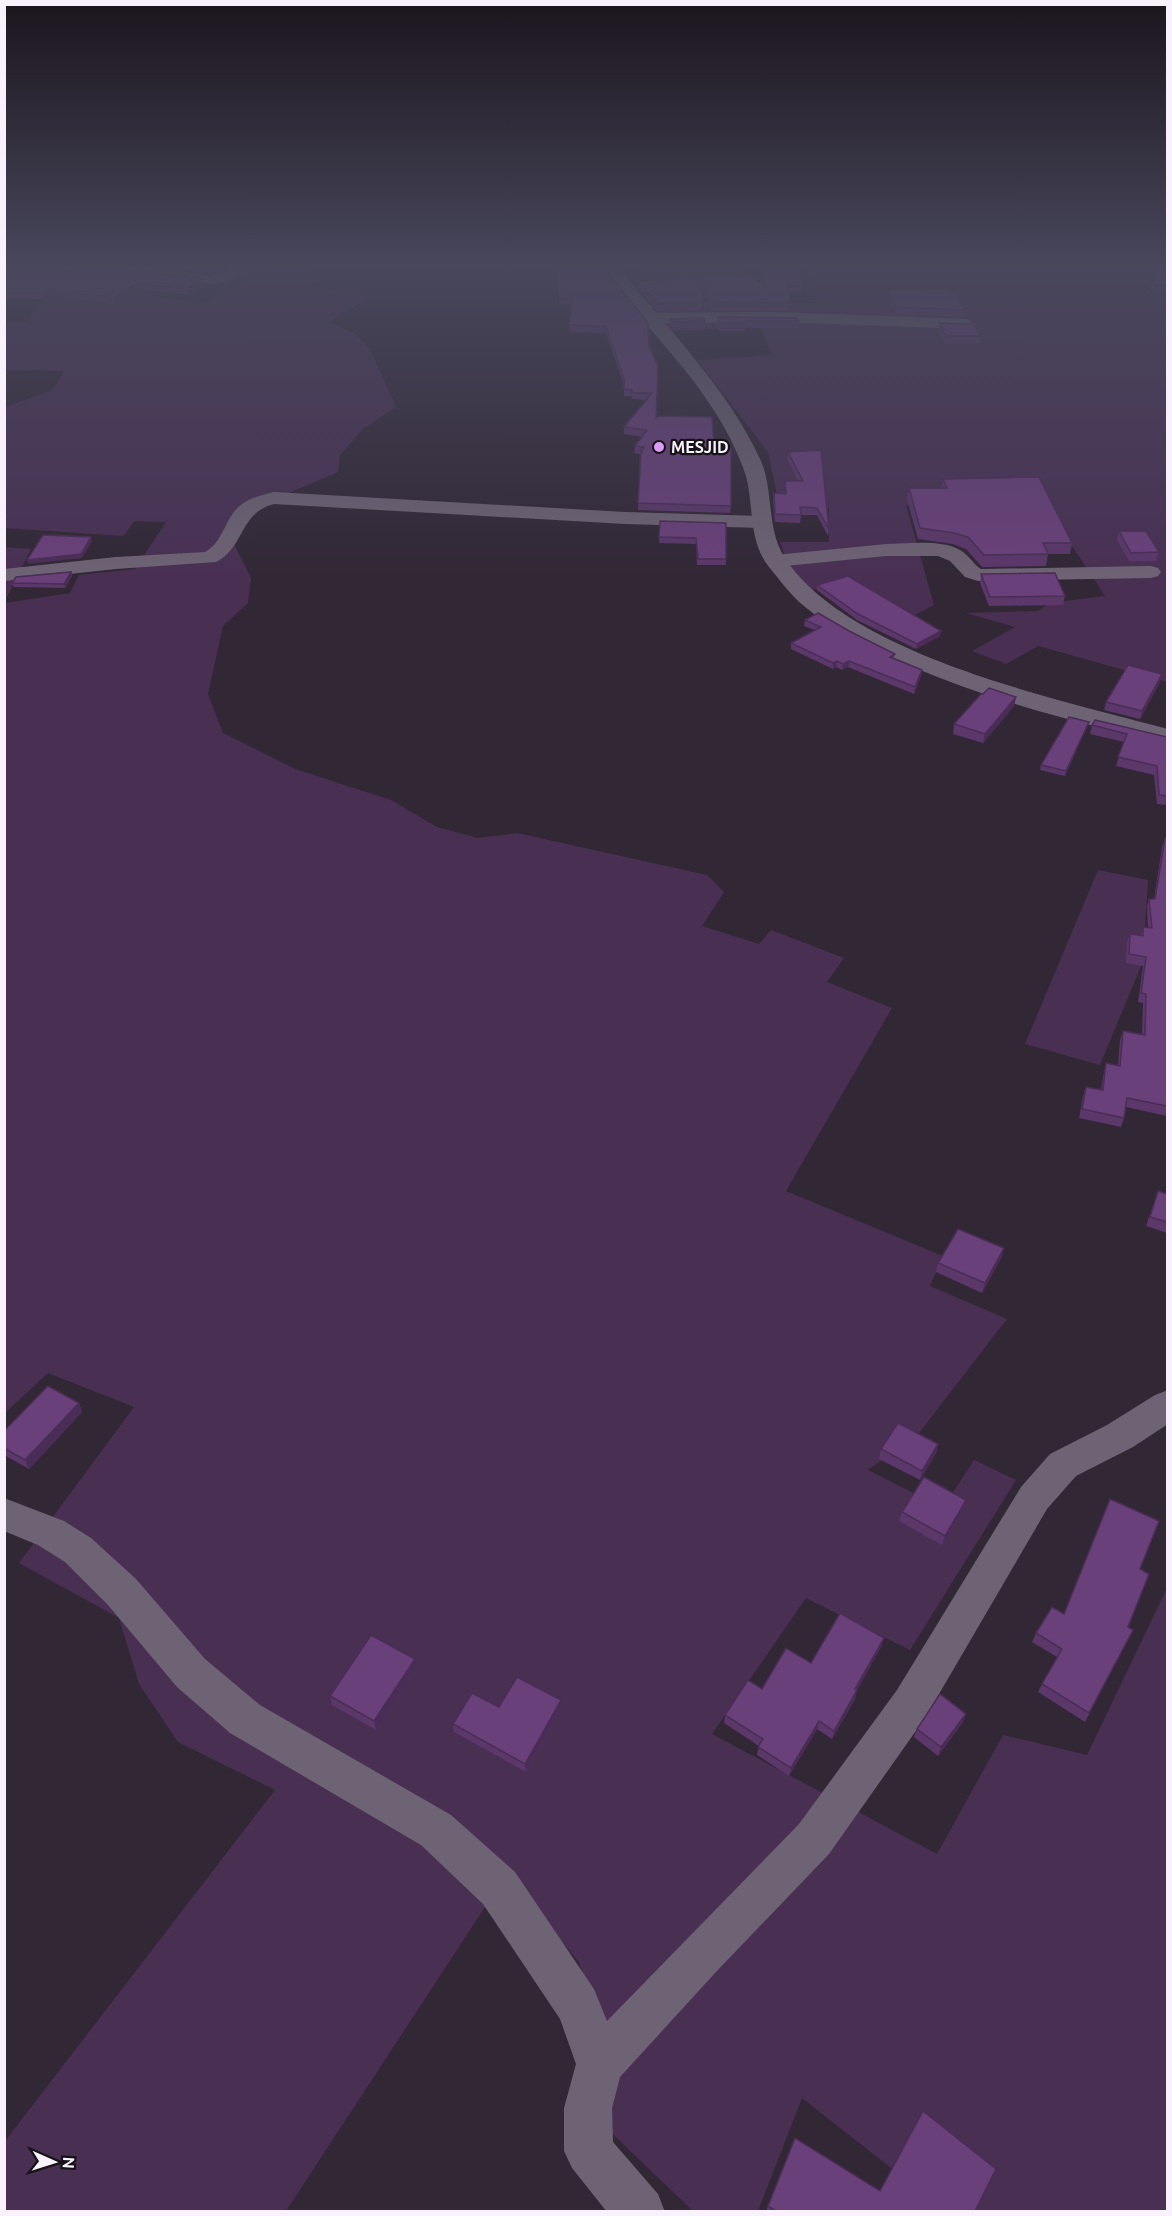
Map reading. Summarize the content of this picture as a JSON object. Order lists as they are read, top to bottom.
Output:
{
  "places": ["MESJID"],
  "north": "right"
}
